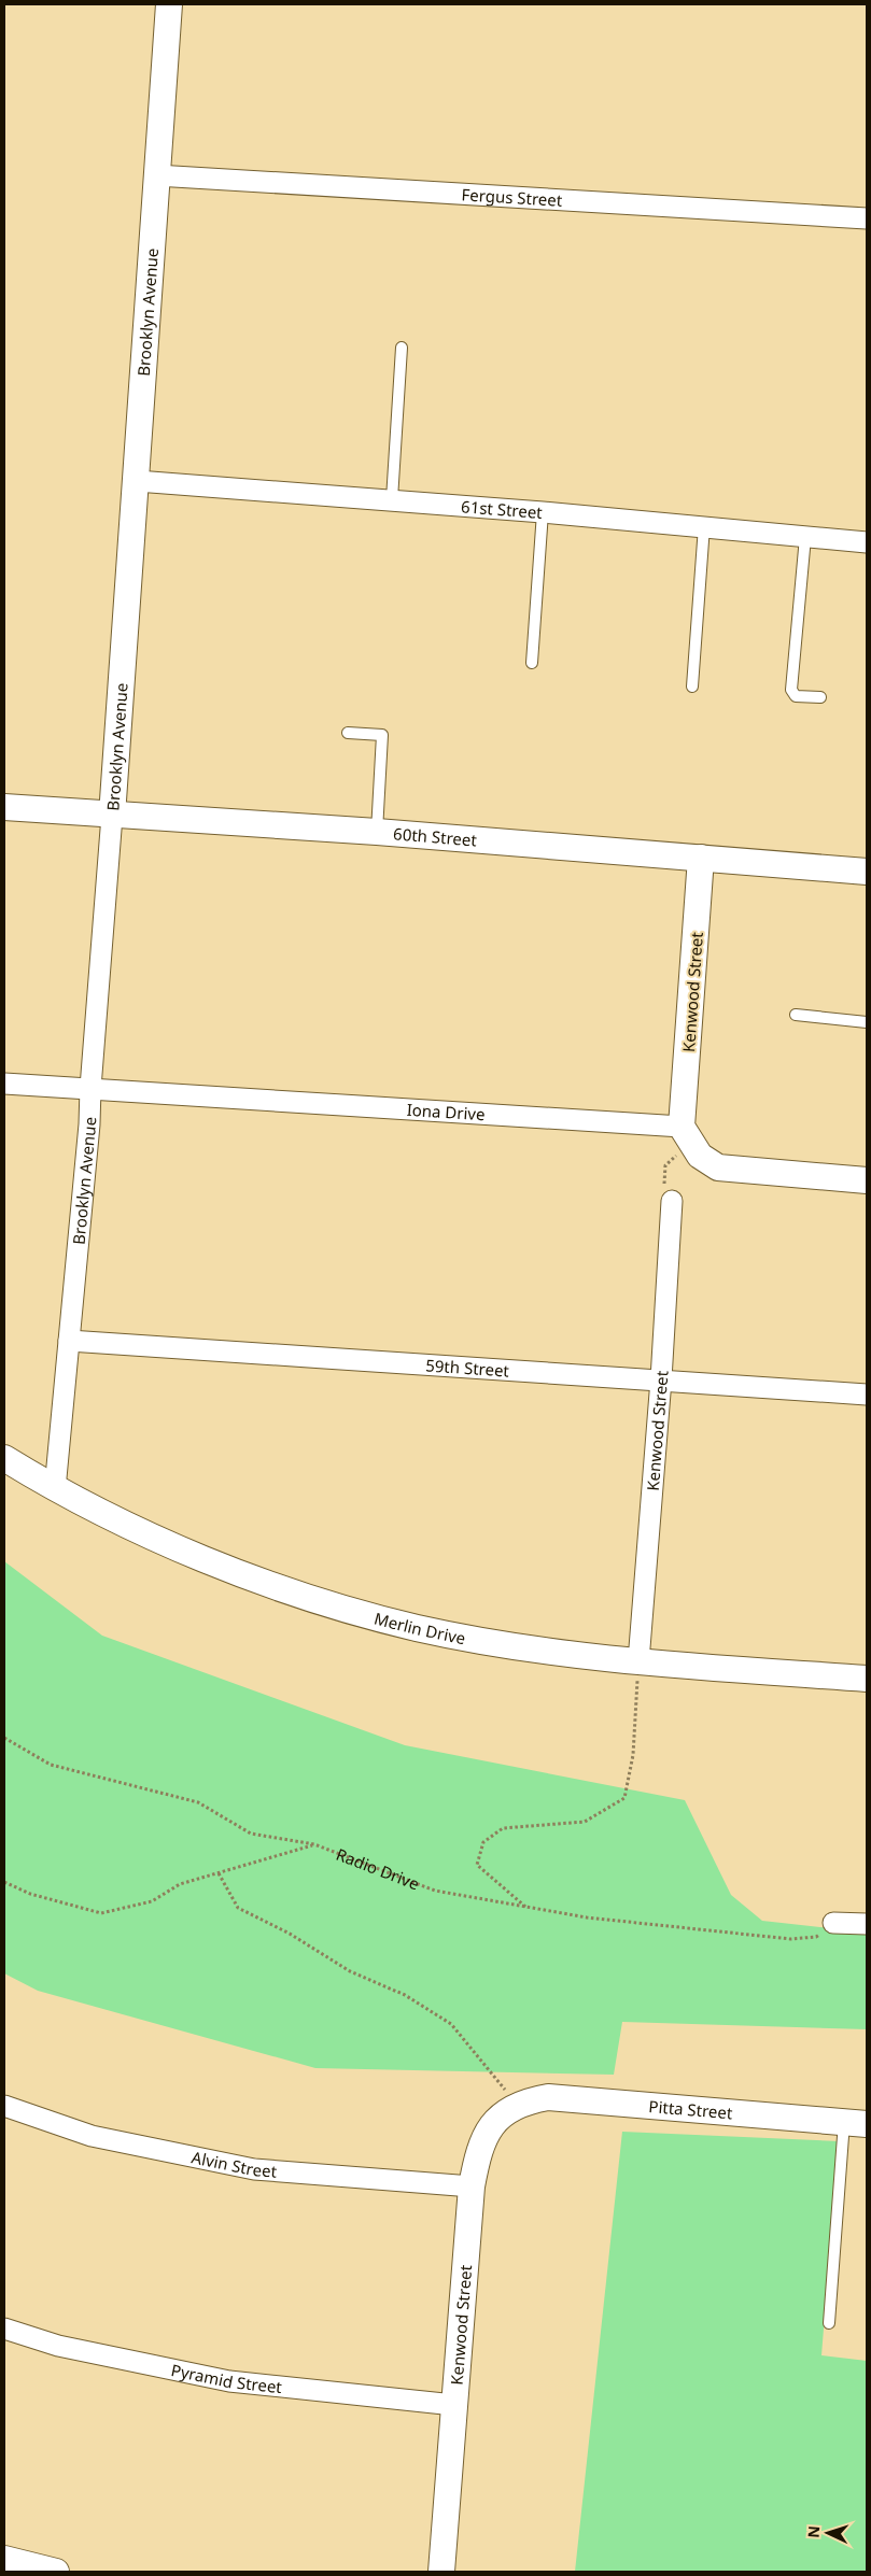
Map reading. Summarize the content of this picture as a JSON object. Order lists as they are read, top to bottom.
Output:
{
  "streets": {
    "street": [
      "Fergus Street",
      "Brooklyn Avenue",
      "61st Street",
      "60th Street",
      "Kenwood Street",
      "Iona Drive",
      "59th Street",
      "Merlin Drive",
      "Pitta Street",
      "Alvin Street",
      "Pyramid Street"
    ],
    "path": ["Radio Drive"]
  },
  "crossings": [
    ["Fergus Street", "Brooklyn Avenue"],
    ["Brooklyn Avenue", "61st Street"],
    ["Brooklyn Avenue", "60th Street"],
    ["Brooklyn Avenue", "Iona Drive"],
    ["Brooklyn Avenue", "59th Street"],
    ["Brooklyn Avenue", "Merlin Drive"],
    ["60th Street", "Kenwood Street"],
    ["Kenwood Street", "Iona Drive"],
    ["Kenwood Street", "59th Street"],
    ["Kenwood Street", "Merlin Drive"],
    ["Kenwood Street", "Pitta Street"],
    ["Kenwood Street", "Alvin Street"],
    ["Kenwood Street", "Pyramid Street"]
  ],
  "north": "left"
}
